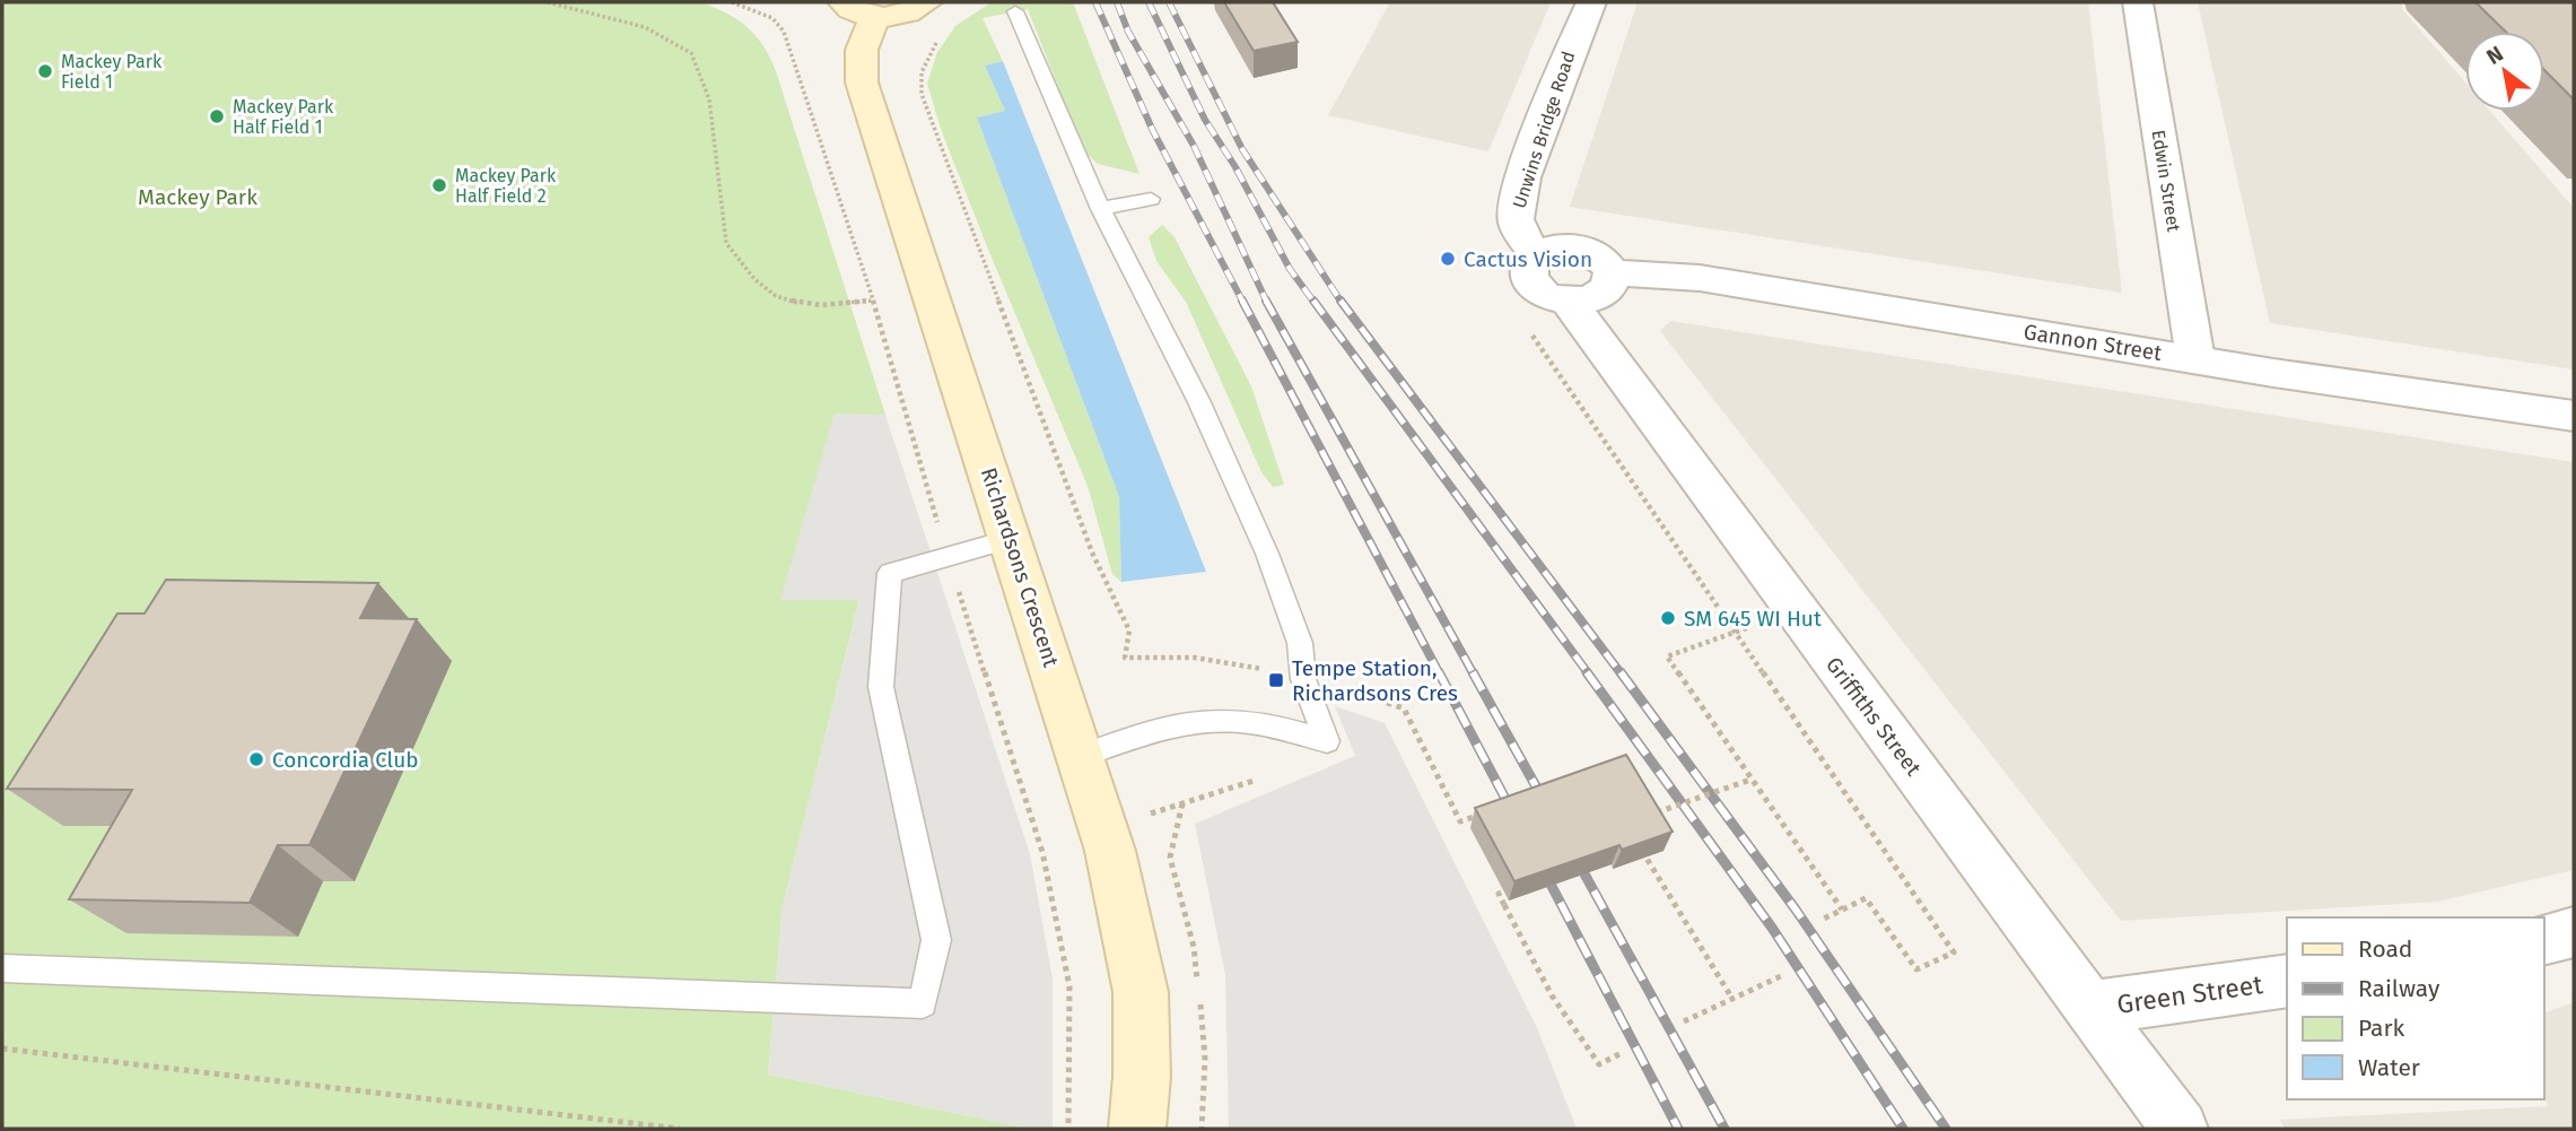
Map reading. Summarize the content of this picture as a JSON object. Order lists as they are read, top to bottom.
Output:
{
  "streets": {
    "main road": ["Richardsons Crescent"],
    "street": [
      "Unwins Bridge Road",
      "Edwin Street",
      "Gannon Street",
      "Griffiths Street",
      "Green Street"
    ]
  },
  "crossings": [
    ["Unwins Bridge Road", "Gannon Street"],
    ["Unwins Bridge Road", "Griffiths Street"],
    ["Edwin Street", "Gannon Street"],
    ["Gannon Street", "Griffiths Street"],
    ["Griffiths Street", "Green Street"]
  ],
  "parks": ["Mackey Park"],
  "places": {
    "other": [
      "Mackey Park Field 1",
      "Mackey Park Half Field 1",
      "Mackey Park Half Field 2",
      "Cactus Vision",
      "SM 645 WI Hut",
      "Concordia Club"
    ],
    "transit": ["Tempe Station, Richardsons Cres"]
  },
  "legend": [
    "Road",
    "Railway",
    "Park",
    "Water"
  ],
  "north": "top left"
}
